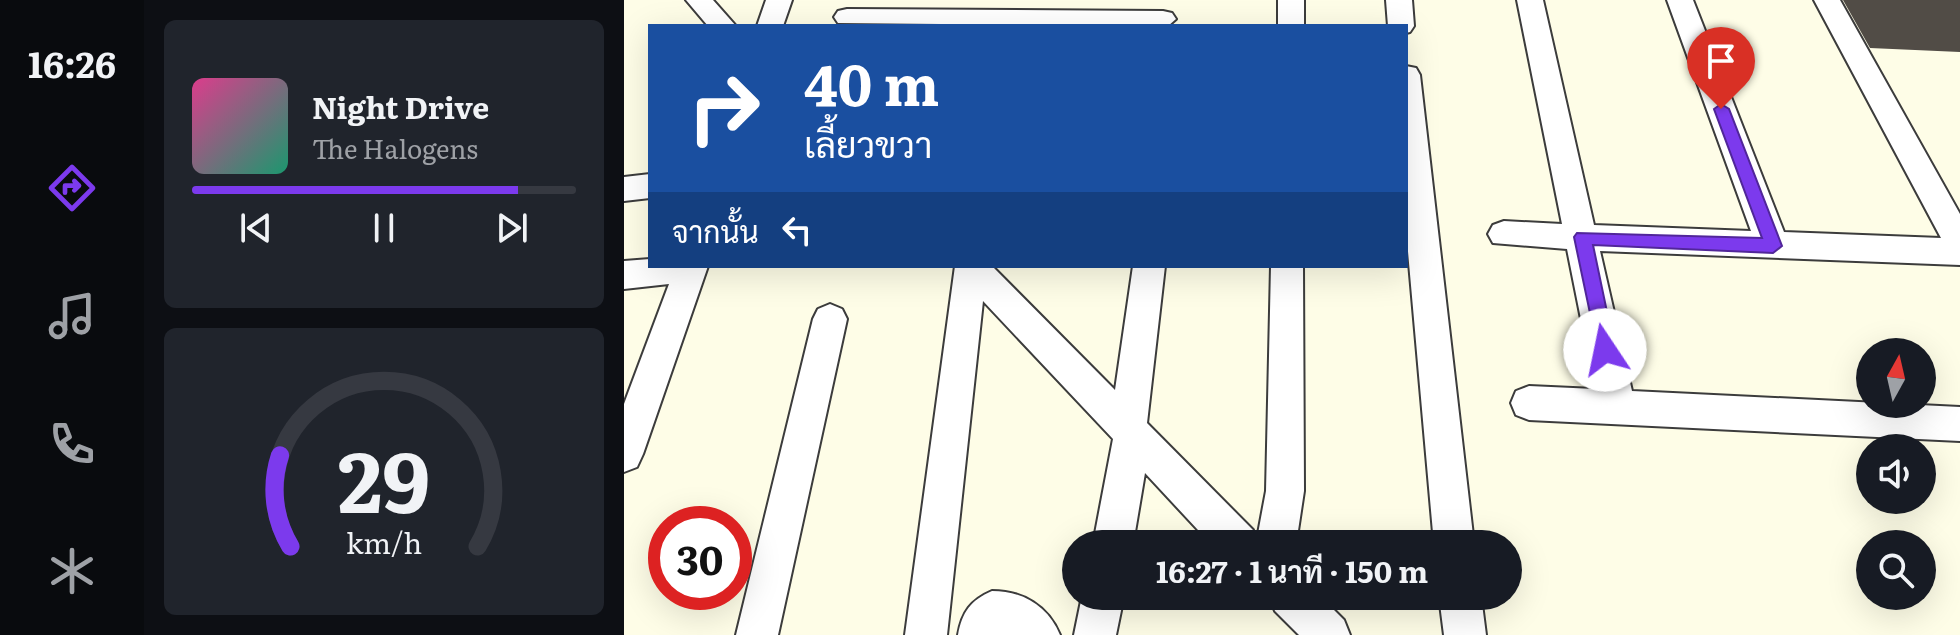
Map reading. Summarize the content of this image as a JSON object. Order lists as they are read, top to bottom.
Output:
{
  "north": "top",
  "page": {
    "tabs": "16:26",
    "turn": ["40 m", "เลี้ยวขวา"],
    "song": ["Night Drive", "The Halogens"],
    "then": "จากนั้น",
    "limit": "30",
    "trip": "16:27 · 1 นาที · 150 m",
    "gauge": ["29", "km/h"]
  }
}
